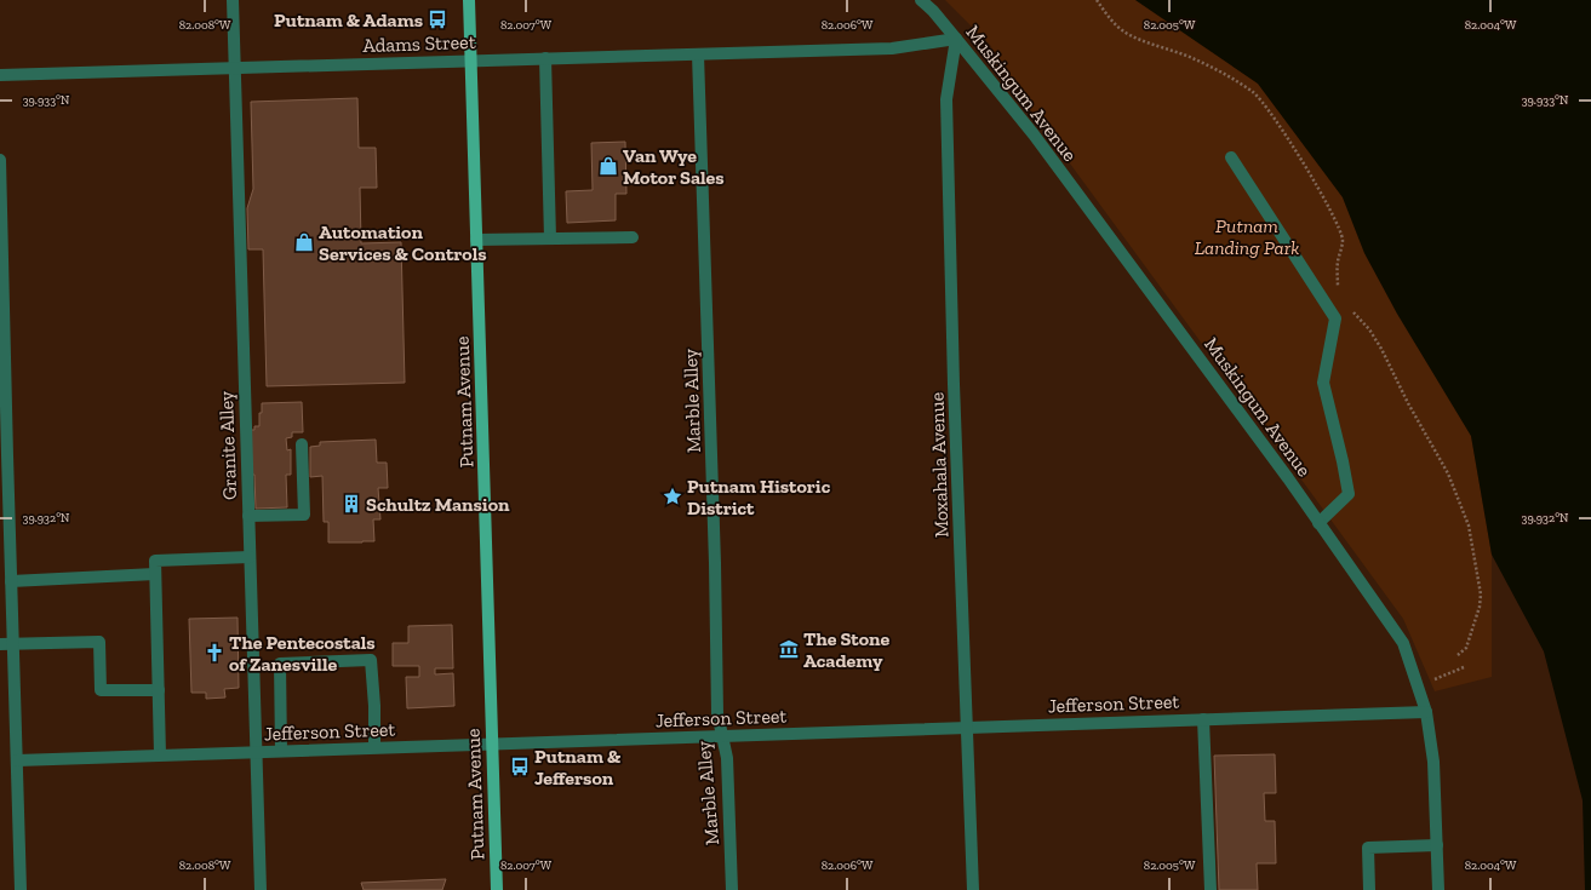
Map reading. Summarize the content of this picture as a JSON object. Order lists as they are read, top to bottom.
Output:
{
  "streets": {
    "main road": ["Putnam Avenue"],
    "street": [
      "Adams Street",
      "Muskingum Avenue",
      "Marble Alley",
      "Granite Alley",
      "Moxahala Avenue",
      "Jefferson Street"
    ]
  },
  "crossings": [
    ["Adams Street", "Muskingum Avenue"],
    ["Adams Street", "Marble Alley"],
    ["Adams Street", "Putnam Avenue"],
    ["Adams Street", "Granite Alley"],
    ["Adams Street", "Moxahala Avenue"],
    ["Muskingum Avenue", "Moxahala Avenue"],
    ["Muskingum Avenue", "Jefferson Street"],
    ["Marble Alley", "Jefferson Street"],
    ["Putnam Avenue", "Jefferson Street"],
    ["Granite Alley", "Jefferson Street"],
    ["Moxahala Avenue", "Jefferson Street"]
  ],
  "parks": ["Putnam Landing Park"],
  "places": {
    "bus stop": ["Putnam & Adams", "Putnam & Jefferson"],
    "shop": ["Van Wye Motor Sales", "Automation Services & Controls"],
    "place": ["Putnam Historic District"],
    "building": ["Schultz Mansion"],
    "museum": ["The Stone Academy"],
    "church": ["The Pentecostals of Zanesville"]
  },
  "coordinates": [
    "82.008°W",
    "82.007°W",
    "82.006°W",
    "82.005°W",
    "82.004°W",
    "39.933°N",
    "39.932°N"
  ]
}
